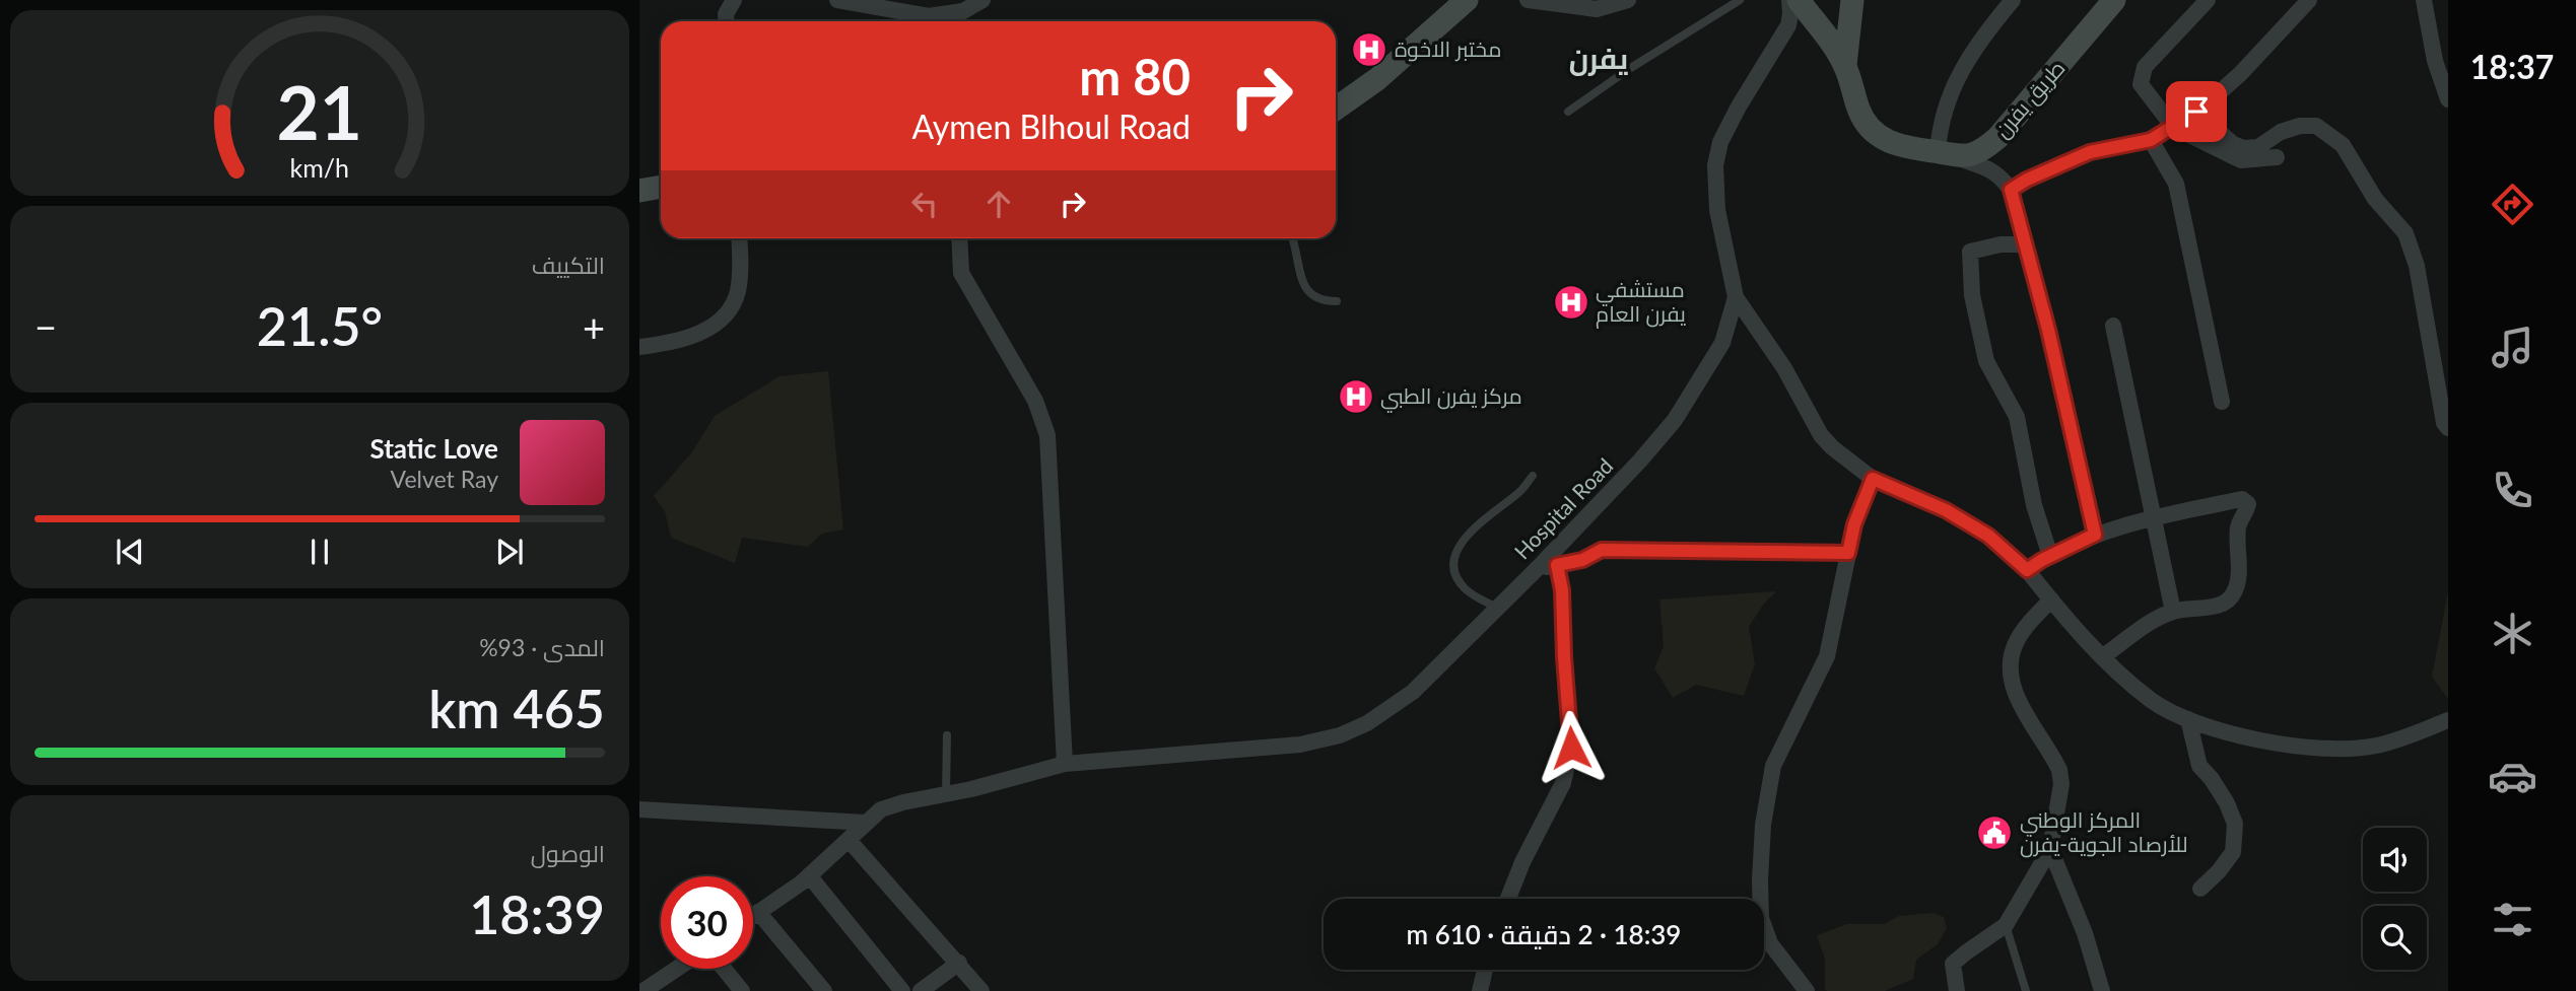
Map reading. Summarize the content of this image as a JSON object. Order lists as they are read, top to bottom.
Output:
{
  "streets": {
    "main road": ["طريق يفرن"],
    "street": ["Hospital Road"]
  },
  "districts": ["يفرن"],
  "places": {
    "hospital": ["مختبر الاخوة", "مستشفي يفرن العام", "مركز يفرن الطبي"],
    "public building": ["المركز الوطني للأرصاد الجوية-يفرن"]
  },
  "page": {
    "tabs": "18:37",
    "turn": ["80 m", "Aymen Blhoul Road"],
    "tile": [
      "التكييف",
      ["المدى · 93%", "465 km"],
      ["الوصول", "18:39"]
    ],
    "heat": ["−", "21.5°", "+"],
    "song": ["Static Love", "Velvet Ray"],
    "limit": "30",
    "trip": "18:39 · 2 دقيقة · 610 m",
    "gauge": ["21", "km/h"]
  }
}
